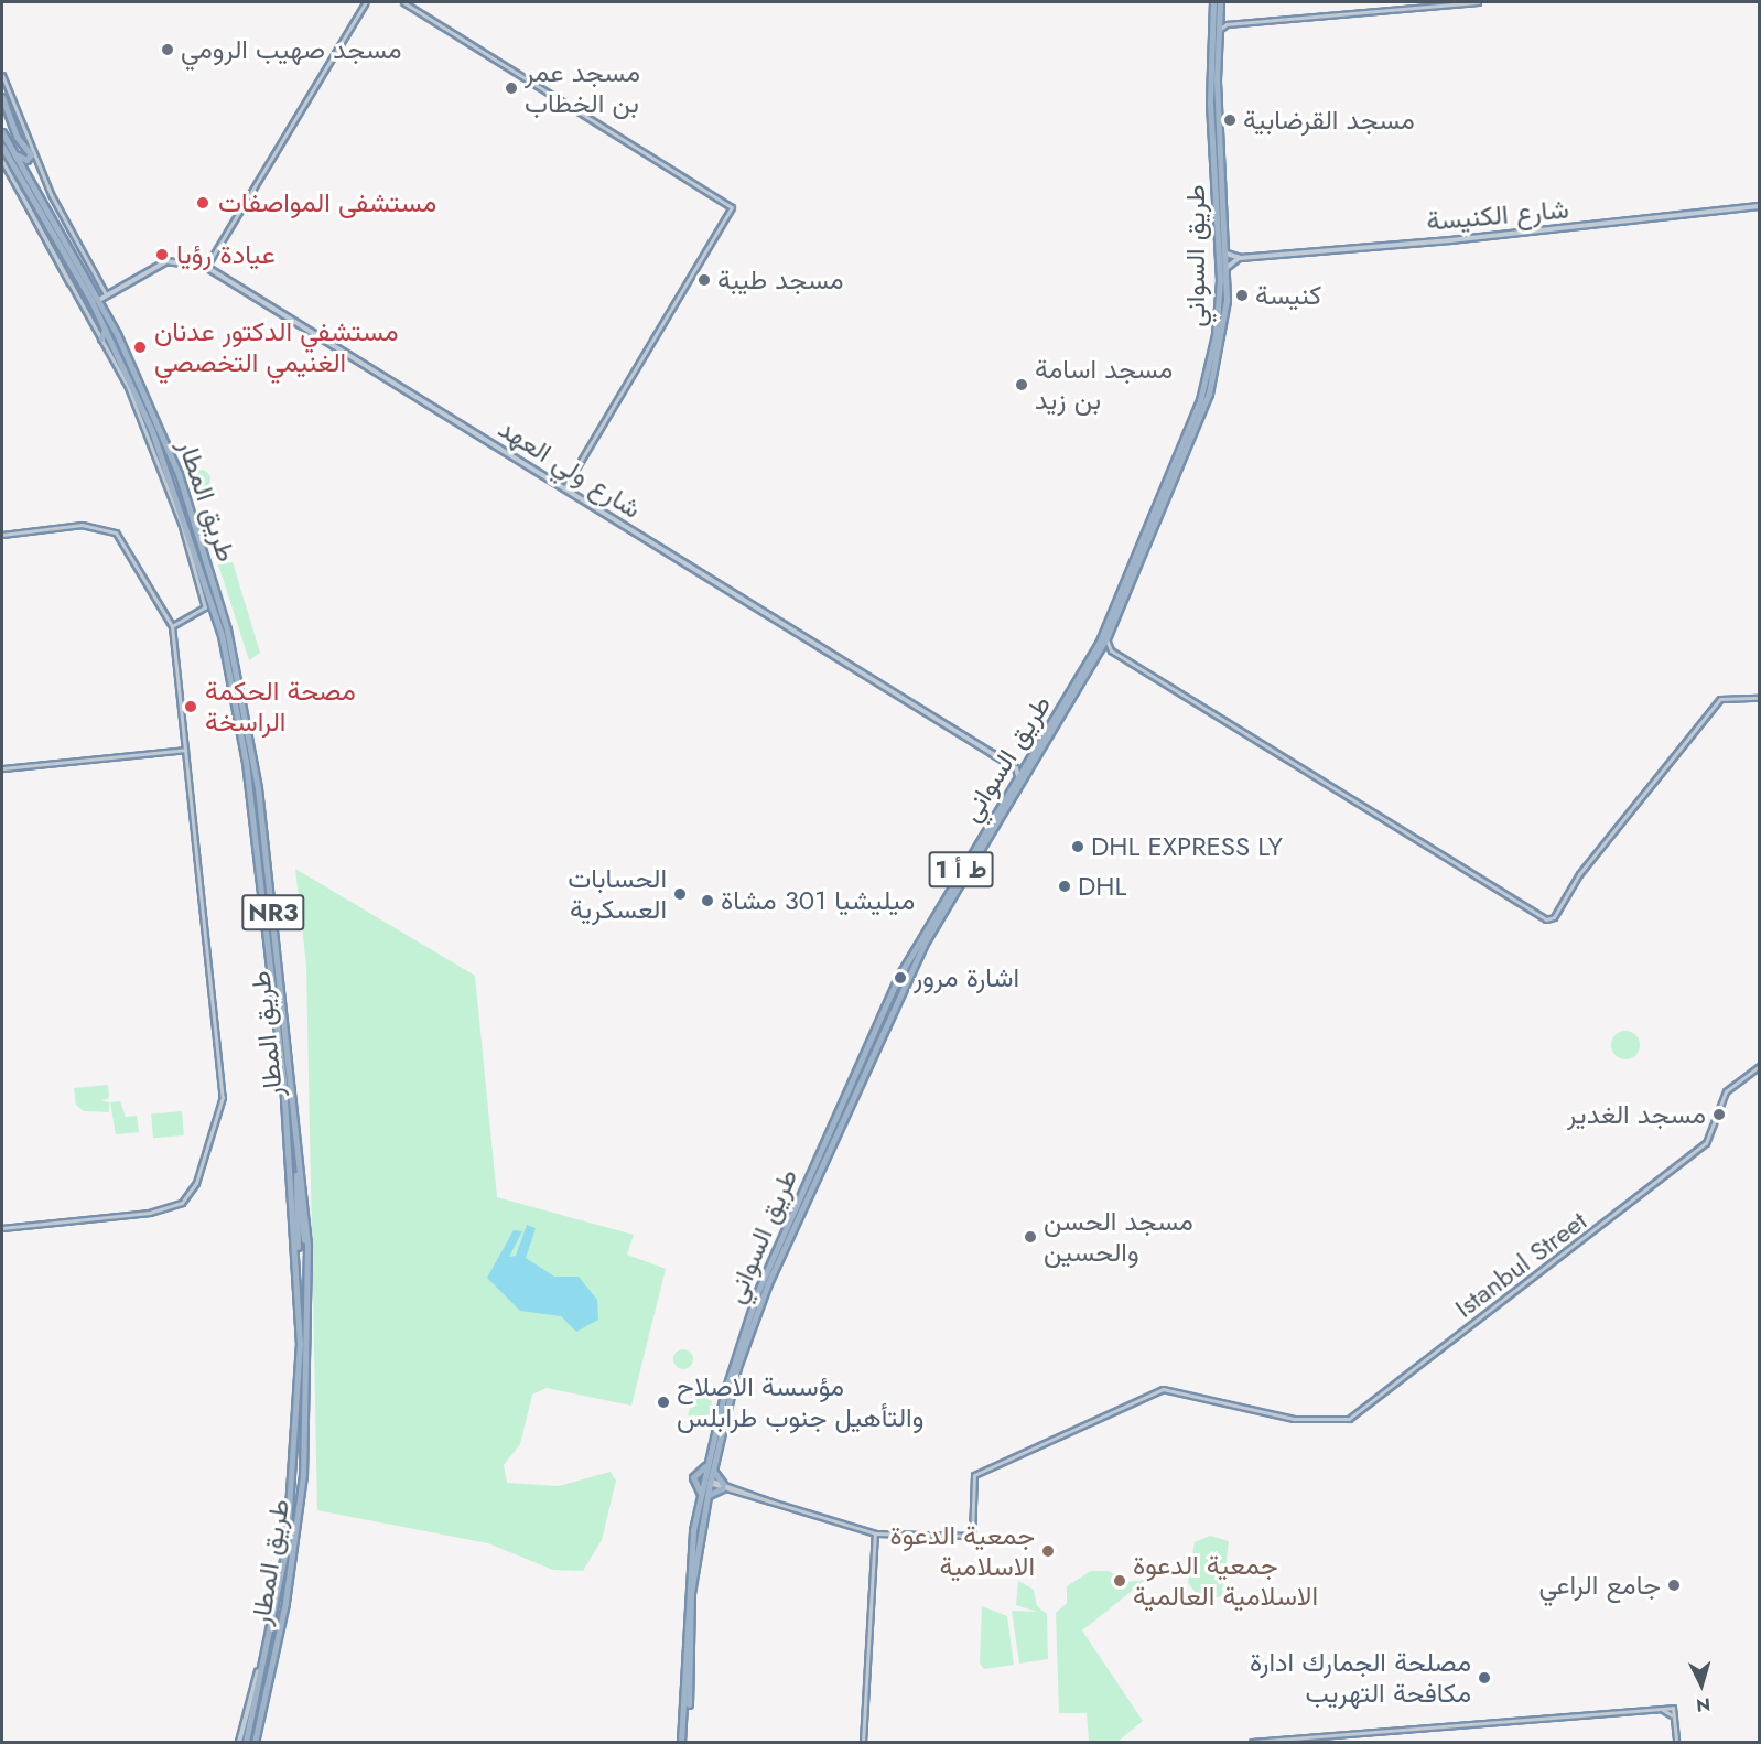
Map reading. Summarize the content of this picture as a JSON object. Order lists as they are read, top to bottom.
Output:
{
  "streets": {
    "highway": [
      "طريق السواني",
      "طريق المطار",
      "ط أ 1",
      "NR3"
    ],
    "main road": ["شارع الكنيسة", "شارع ولي العهد"],
    "street": ["Istanbul Street"]
  },
  "crossings": [
    ["شارع الكنيسة", "طريق السواني"],
    ["شارع ولي العهد", "طريق المطار"]
  ],
  "places": [
    "مسجد صهيب الرومي",
    "مسجد عمر بن الخطاب",
    "مسجد القرضابية",
    "مستشفى المواصفات",
    "عيادة رؤيا",
    "مسجد طيبة",
    "كنيسة",
    "مستشفي الدكتور عدنان الغنيمي التخصصي",
    "مسجد اسامة بن زيد",
    "مصحة الحكمة الراسخة",
    "DHL EXPRESS LY",
    "DHL",
    "الحسابات العسكرية",
    "ميليشيا 301 مشاة",
    "اشارة مرور",
    "مسجد الغدير",
    "مسجد الحسن والحسين",
    "مؤسسة الاصلاح والتأهيل جنوب طرابلس",
    "جمعية الدعوة الاسلامية",
    "جمعية الدعوة الاسلامية العالمية",
    "جامع الراعي",
    "مصلحة الجمارك ادارة مكافحة التهريب"
  ],
  "north": "bottom"
}
